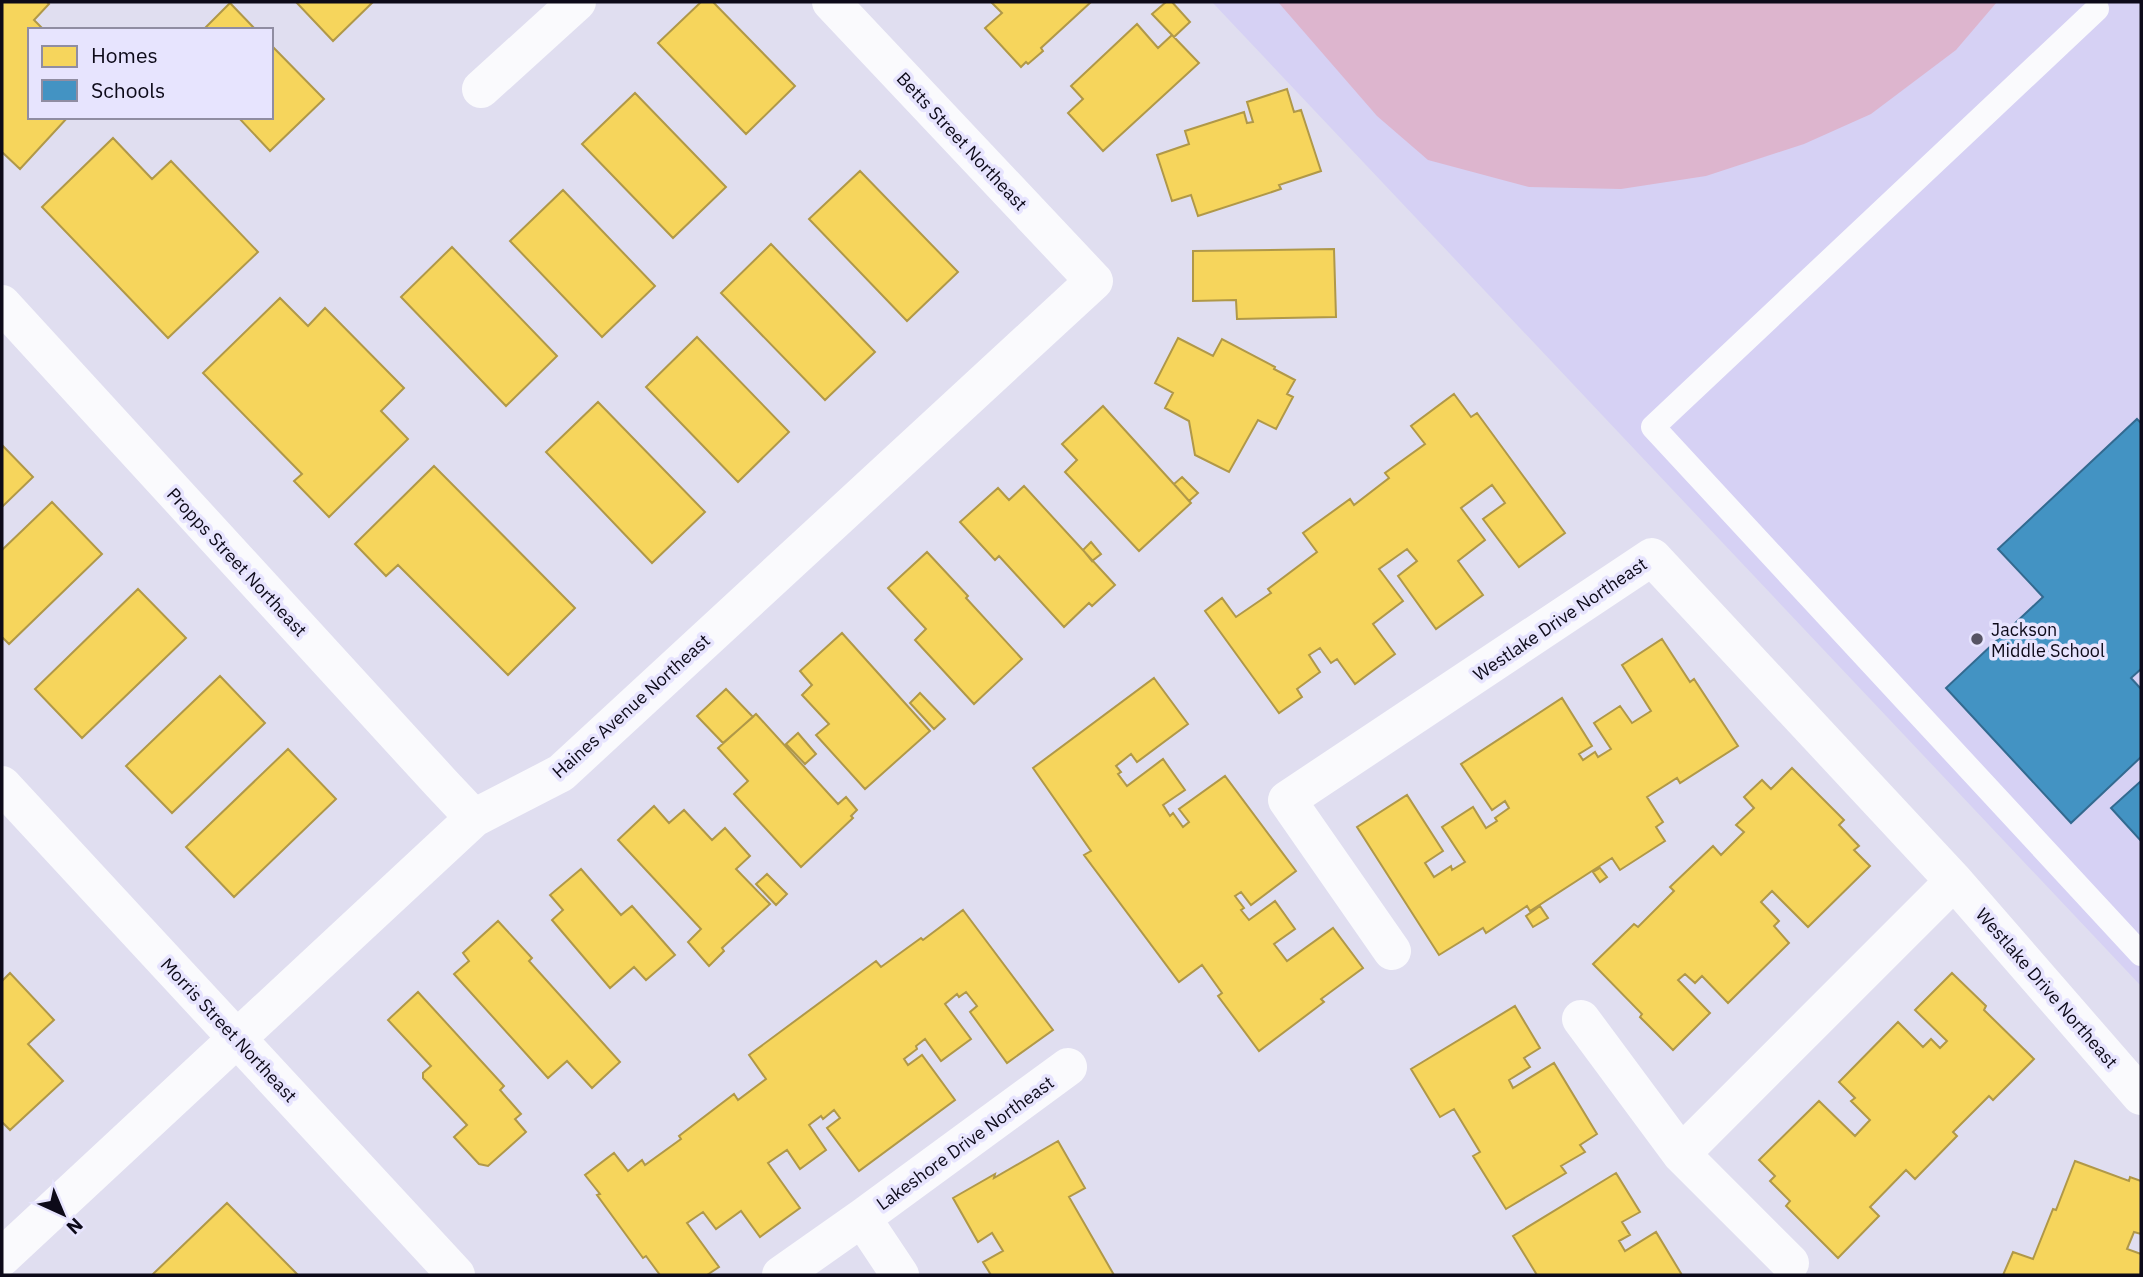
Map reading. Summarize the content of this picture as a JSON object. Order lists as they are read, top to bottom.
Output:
{
  "streets": {
    "street": [
      "Betts Street Northeast",
      "Propps Street Northeast",
      "Westlake Drive Northeast",
      "Haines Avenue Northeast",
      "Morris Street Northeast",
      "Lakeshore Drive Northeast"
    ]
  },
  "crossings": [
    ["Betts Street Northeast", "Haines Avenue Northeast"],
    ["Propps Street Northeast", "Haines Avenue Northeast"],
    ["Haines Avenue Northeast", "Morris Street Northeast"]
  ],
  "places": ["Jackson Middle School"],
  "legend": ["Homes", "Schools"],
  "north": "bottom right"
}
